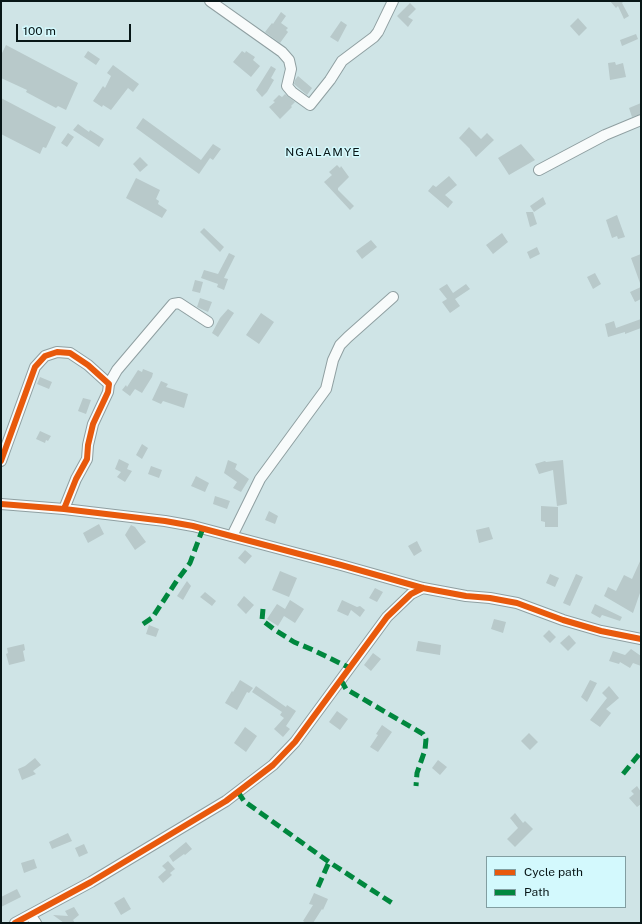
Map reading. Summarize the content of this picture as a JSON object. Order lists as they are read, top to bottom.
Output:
{
  "districts": ["NGALAMYE"],
  "legend": ["Cycle path", "Path"],
  "scale_bar": "100 m"
}
